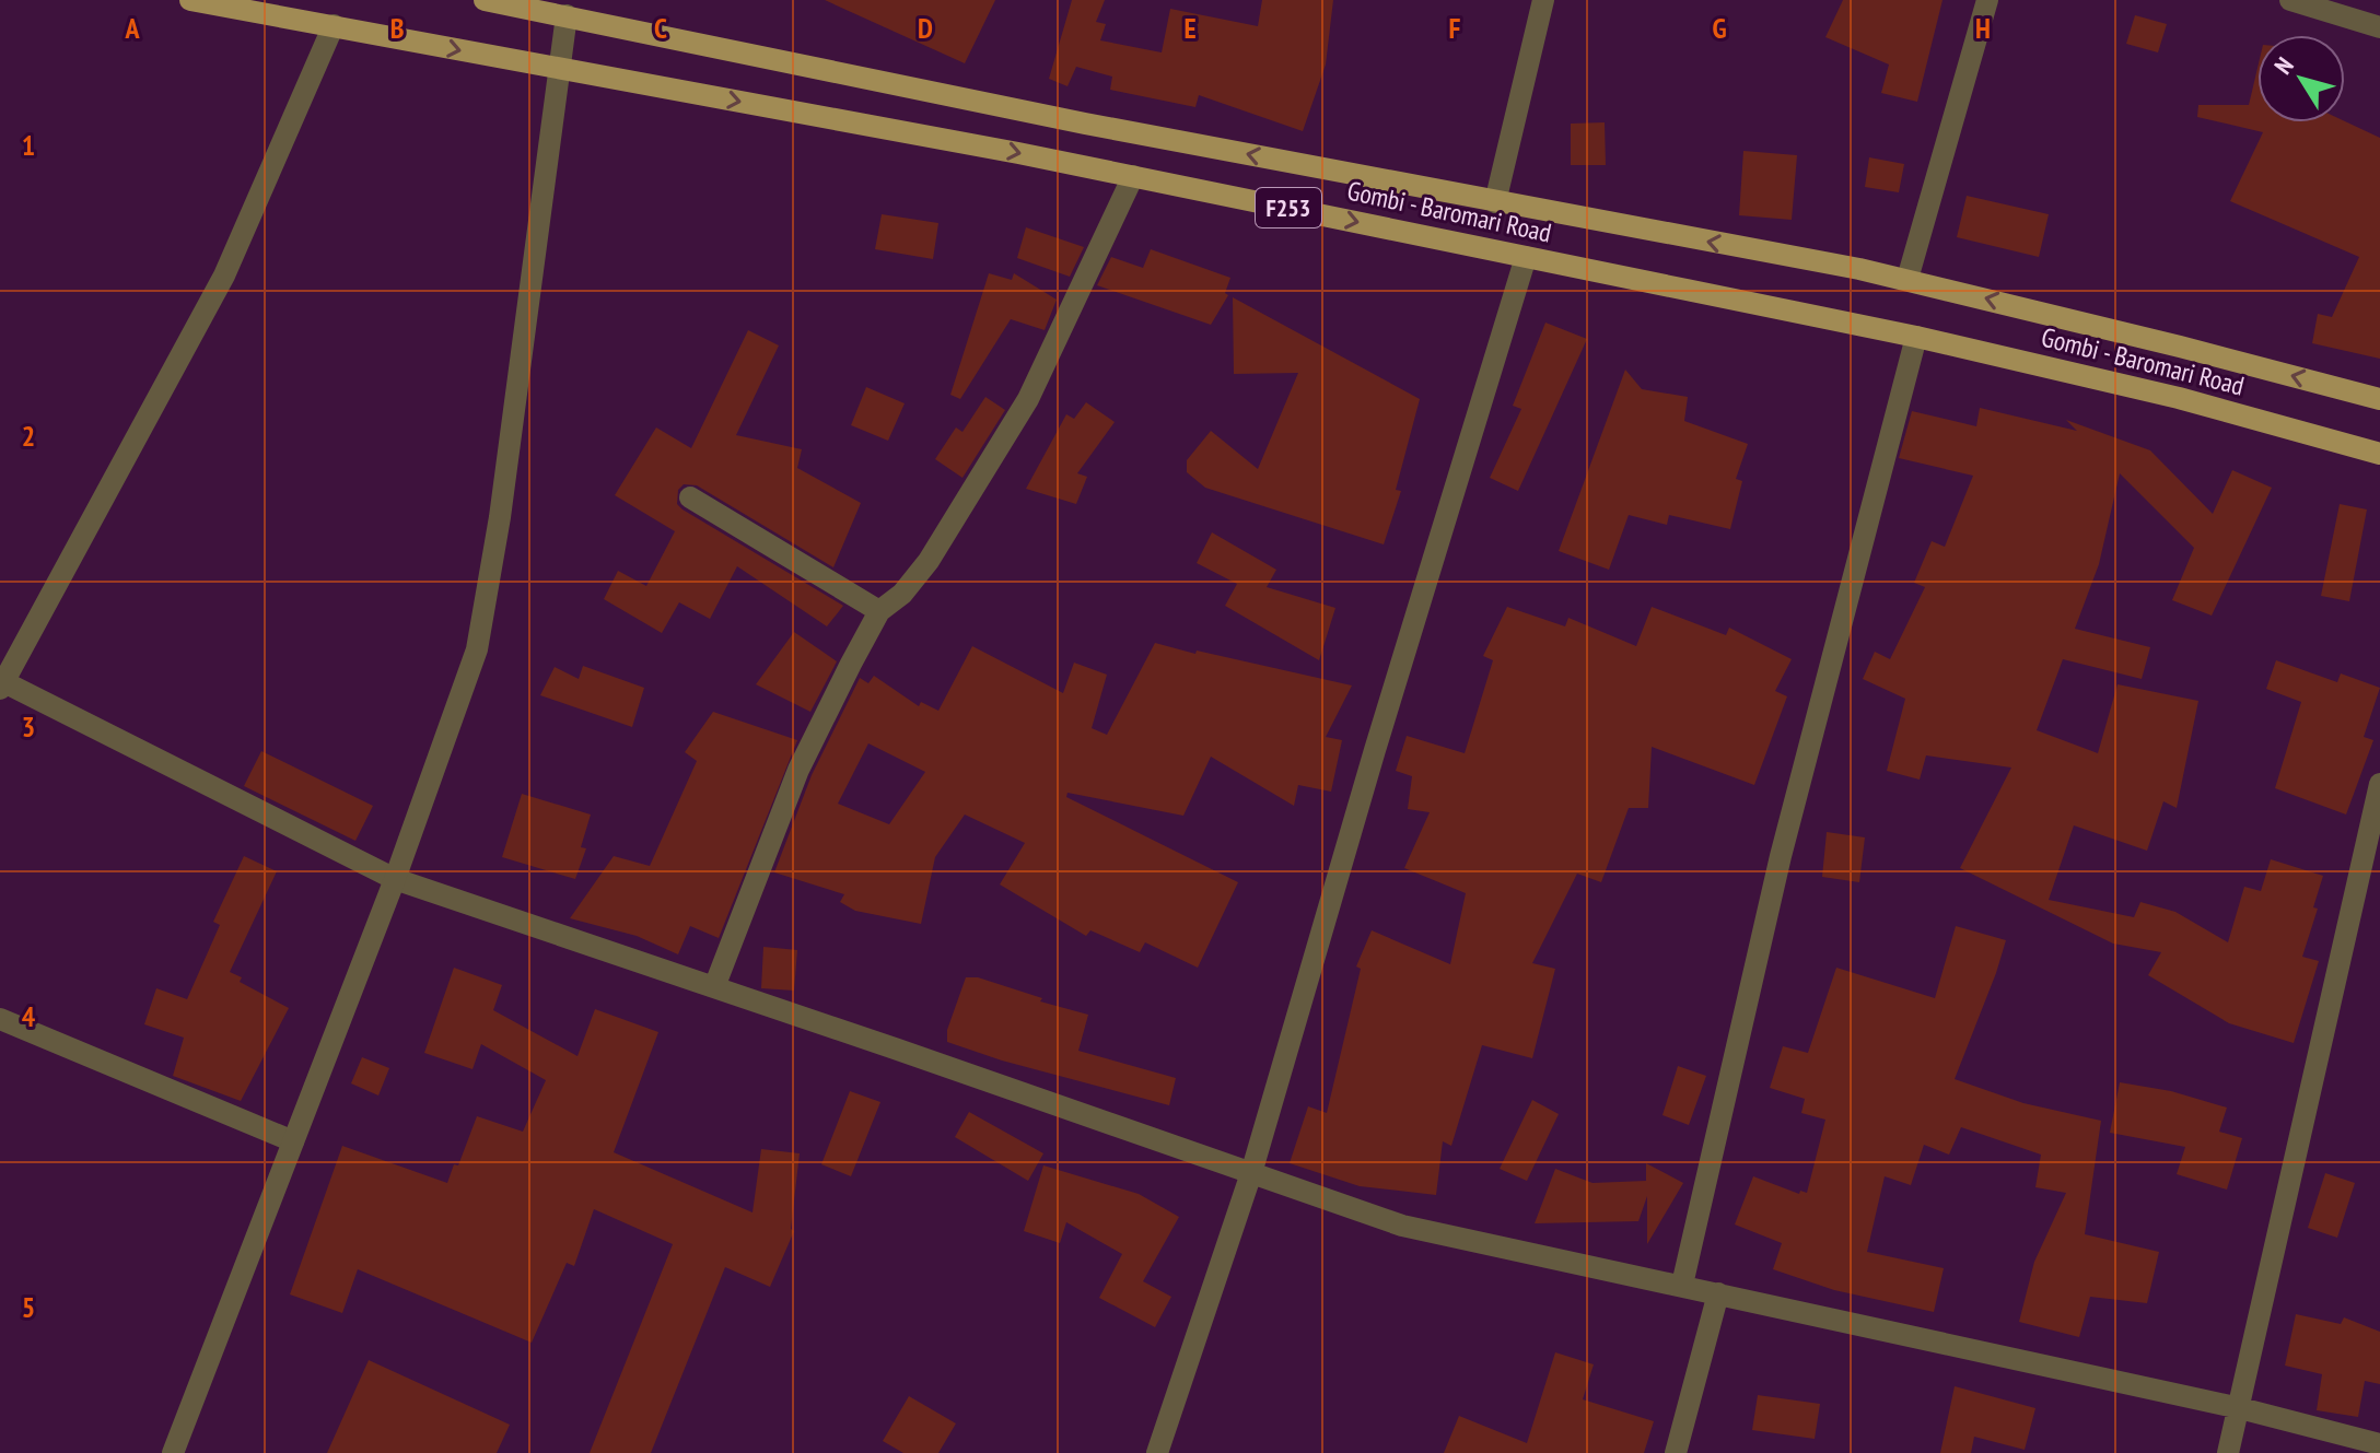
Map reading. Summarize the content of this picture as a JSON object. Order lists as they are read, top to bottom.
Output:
{
  "streets": {
    "main road": ["F253", "Gombi - Baromari Road"]
  },
  "north": "top left",
  "grid": {
    "columns": [
      "A",
      "B",
      "C",
      "D",
      "E",
      "F",
      "G",
      "H"
    ],
    "rows": [
      "1",
      "2",
      "3",
      "4",
      "5"
    ]
  }
}
